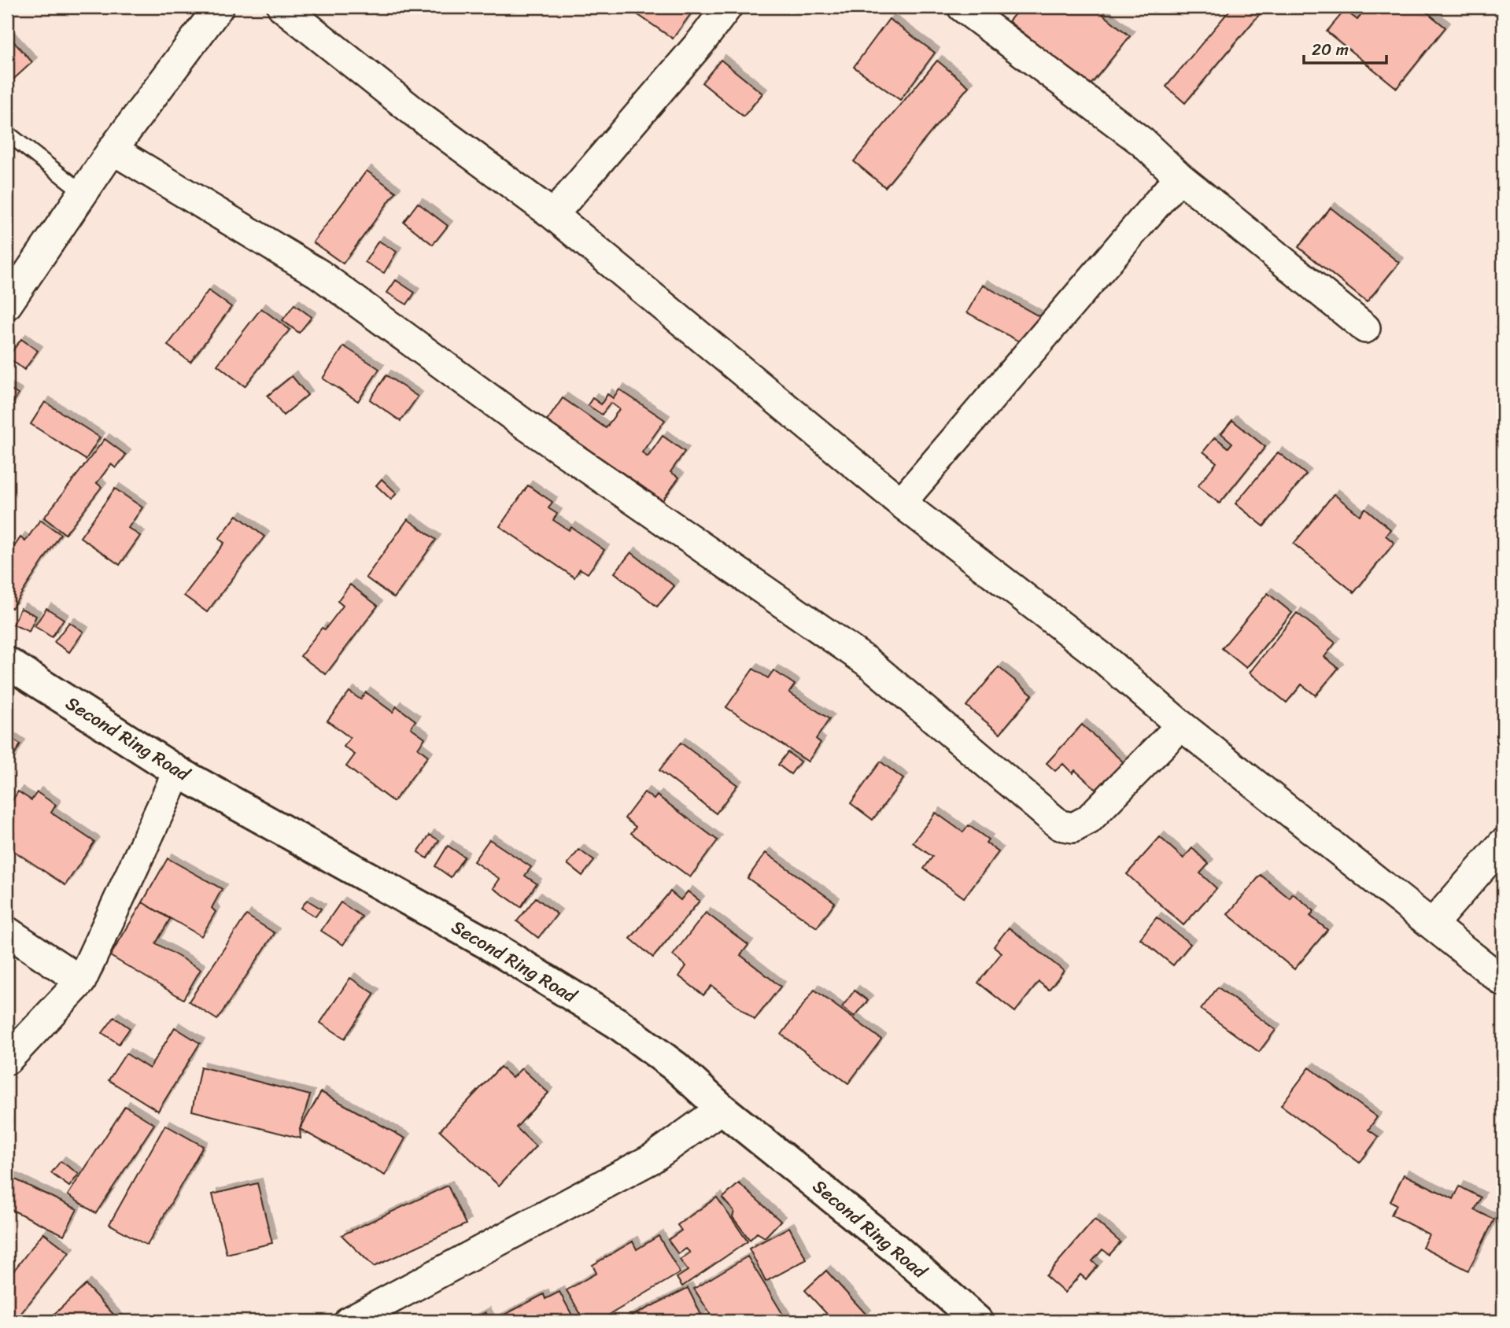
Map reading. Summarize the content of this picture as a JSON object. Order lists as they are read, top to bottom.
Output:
{
  "streets": {
    "street": ["Second Ring Road"]
  },
  "scale_bar": "20 m"
}
